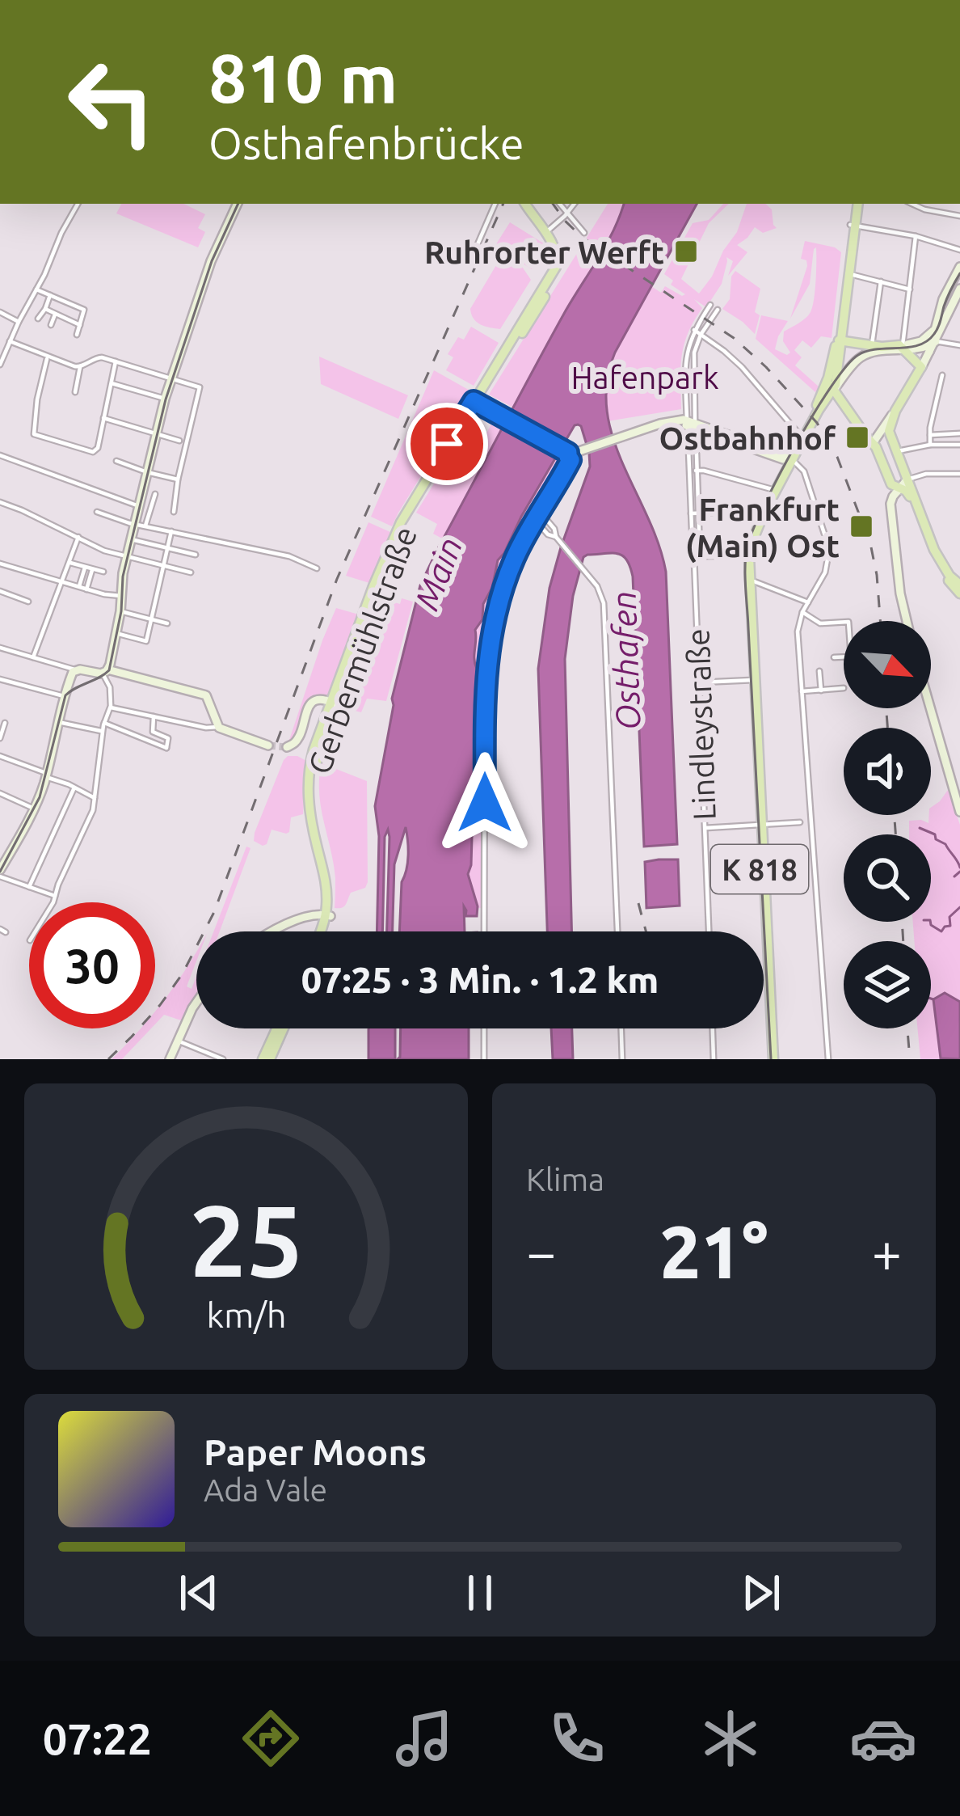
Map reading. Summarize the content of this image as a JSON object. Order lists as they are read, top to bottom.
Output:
{
  "streets": {
    "main road": ["Gerbermühlstraße", "K 818"],
    "street": ["Lindleystraße"]
  },
  "water": ["Main", "Osthafen"],
  "parks": ["Hafenpark"],
  "places": {
    "transit": ["Ruhrorter Werft", "Ostbahnhof", "Frankfurt (Main) Ost"]
  },
  "north": "bottom right",
  "page": {
    "turn": ["810 m", "Osthafenbrücke"],
    "limit": "30",
    "trip": "07:25 · 3 Min. · 1.2 km",
    "tile": "Klima",
    "heat": ["−", "21°", "+"],
    "song": ["Paper Moons", "Ada Vale"],
    "tabs": "07:22",
    "gauge": ["25", "km/h"]
  }
}
